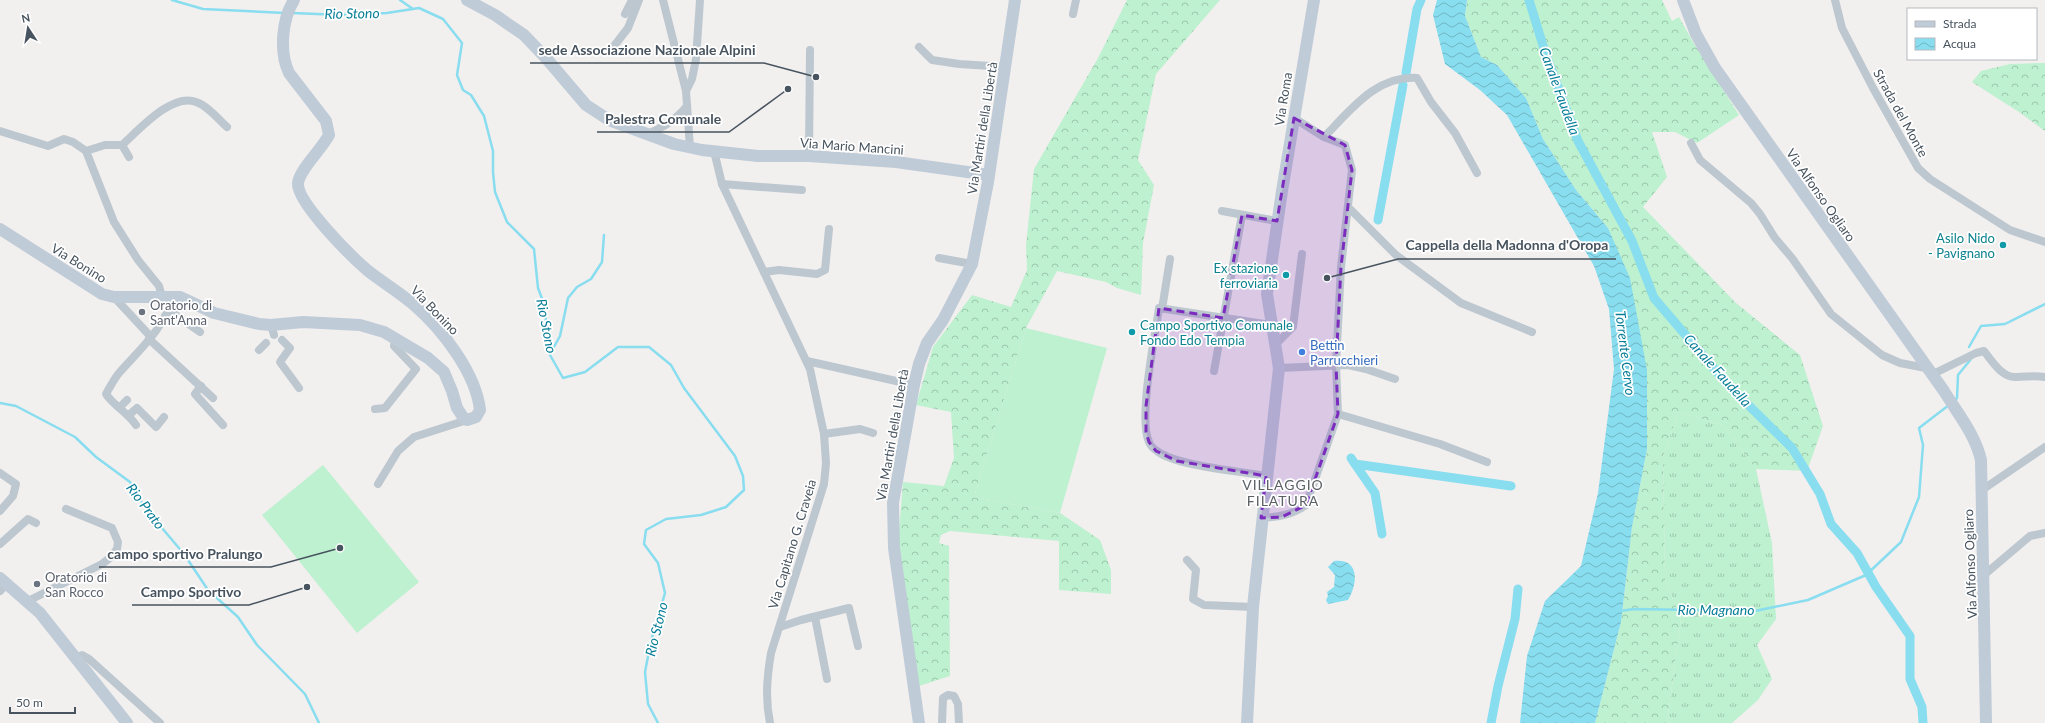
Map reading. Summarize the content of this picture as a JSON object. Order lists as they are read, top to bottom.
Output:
{
  "streets": {
    "street": [
      "Via Roma",
      "Strada del Monte",
      "Via Martiri della Libertà",
      "Via Mario Mancini",
      "Via Alfonso Ogliaro",
      "Via Bonino",
      "Via Capitano G. Craveia"
    ]
  },
  "crossings": [
    ["Via Martiri della Libertà", "Via Mario Mancini"],
    ["Via Mario Mancini", "Via Capitano G. Craveia"]
  ],
  "districts": ["VILLAGGIO FILATURA"],
  "water": [
    "Rio Stono",
    "Canale Faudella",
    "Torrente Cervo",
    "Rio Prato",
    "Rio Magnano"
  ],
  "places": [
    "sede Associazione Nazionale Alpini",
    "Palestra Comunale",
    "Asilo Nido - Pavignano",
    "Ex stazione ferroviaria",
    "Cappella della Madonna d'Oropa",
    "Oratorio di Sant'Anna",
    "Campo Sportivo Comunale Fondo Edo Tempia",
    "Bettin Parrucchieri",
    "campo sportivo Pralungo",
    "Oratorio di San Rocco",
    "Campo Sportivo"
  ],
  "legend": ["Strada", "Acqua"],
  "scale_bar": "50 m",
  "north": "top"
}
